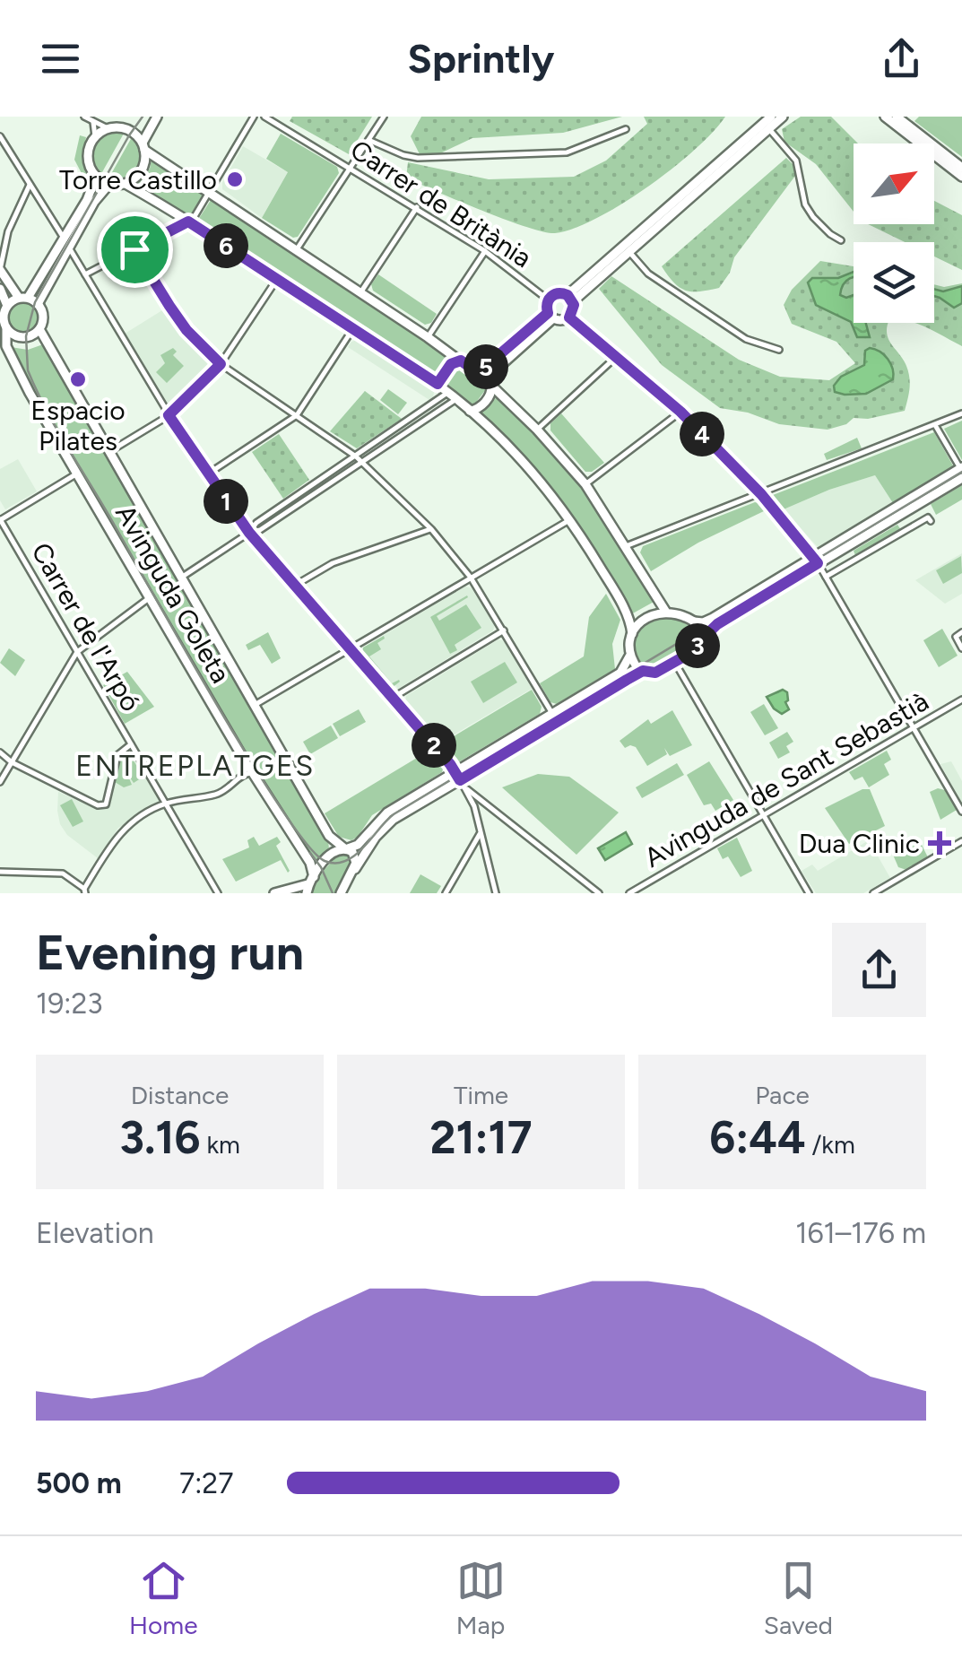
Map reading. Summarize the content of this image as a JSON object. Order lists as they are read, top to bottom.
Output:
{
  "streets": {
    "main road": ["Avinguda Goleta"],
    "street": ["Carrer de Britània", "Carrer de l'Arpó", "Avinguda de Sant Sebastià"]
  },
  "districts": ["ENTREPLATGES"],
  "places": {
    "other": ["Torre Castillo", "Espacio Pilates"],
    "health": ["Dua Clinic"]
  },
  "north": "top right",
  "page": {
    "header": "Sprintly",
    "pins": [
      "6",
      "5",
      "4",
      "1",
      "3",
      "2"
    ],
    "heading": ["Evening run", "19:23"],
    "stats": [
      ["Distance", "3.16 km"],
      ["Time", "21:17"],
      ["Pace", "6:44 /km"]
    ],
    "chart": ["Elevation", "161–176 m"],
    "list": [
      {
        "name": "500 m",
        "note": "7:27"
      }
    ],
    "tabs": ["Home", "Map", "Saved"]
  }
}
